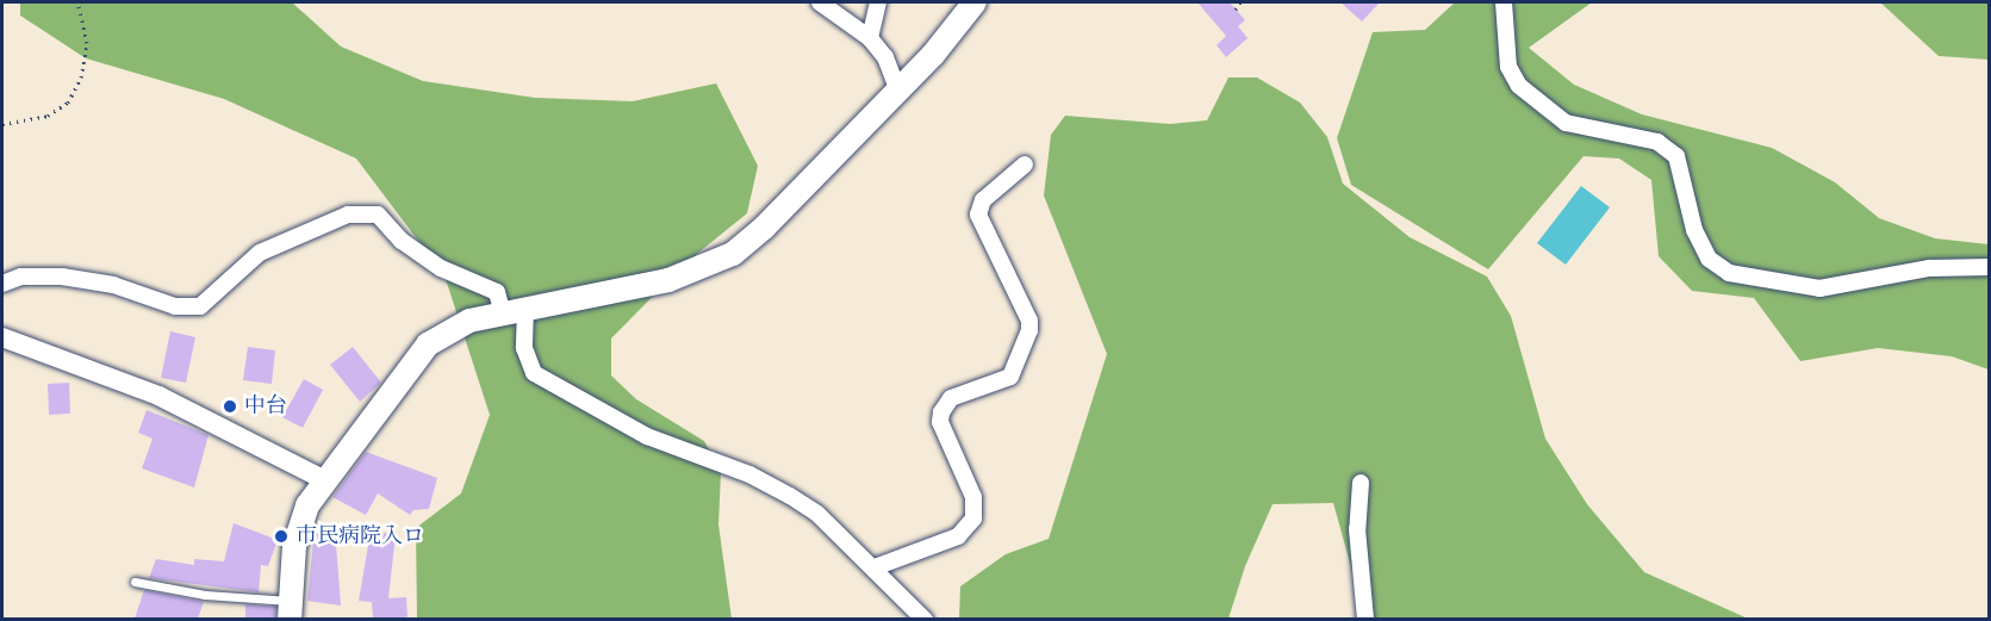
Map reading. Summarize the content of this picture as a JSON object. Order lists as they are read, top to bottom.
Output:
{
  "places": ["中台", "市民病院入ロ"]
}
